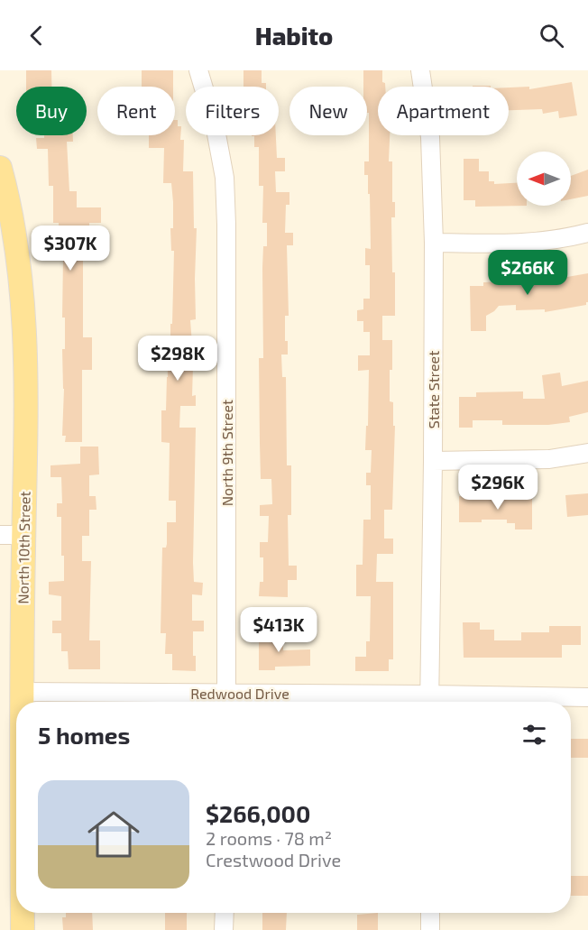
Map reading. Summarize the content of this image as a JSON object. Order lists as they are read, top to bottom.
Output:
{
  "streets": {
    "main road": ["North 10th Street"],
    "street": ["State Street", "North 9th Street", "Redwood Drive"]
  },
  "crossings": [
    ["State Street", "Redwood Drive"],
    ["North 9th Street", "Redwood Drive"],
    ["North 10th Street", "Redwood Drive"]
  ],
  "north": "left",
  "page": {
    "header": "Habito",
    "chip": [
      "Buy",
      "Rent",
      "Filters",
      "New",
      "Apartment"
    ],
    "price": [
      "$307K",
      "$266K",
      "$298K",
      "$296K",
      "$413K"
    ],
    "heading": "5 homes",
    "list": [
      {
        "name": "$266,000",
        "note": "2 rooms · 78 m² · Crestwood Drive"
      }
    ]
  }
}
